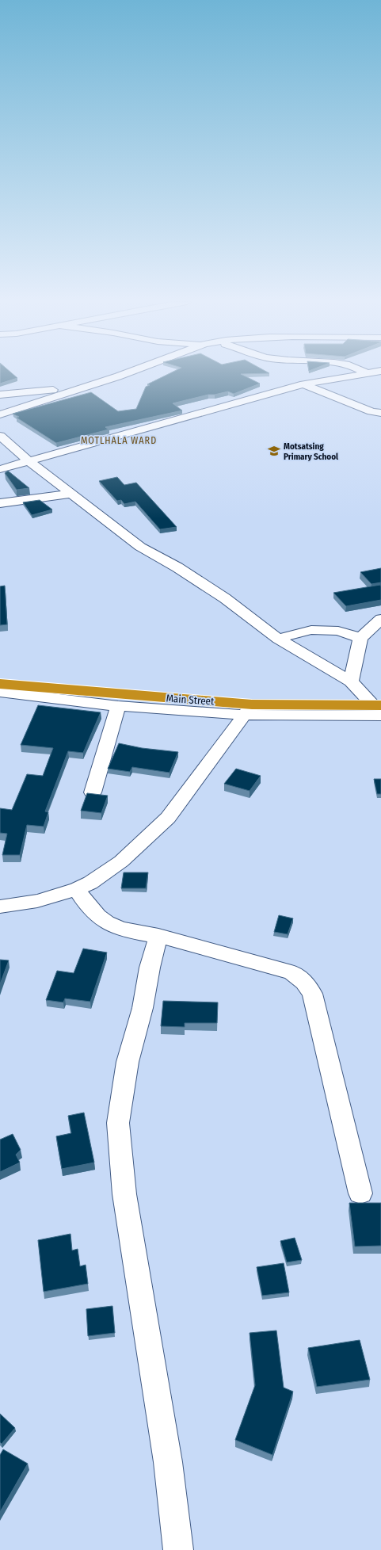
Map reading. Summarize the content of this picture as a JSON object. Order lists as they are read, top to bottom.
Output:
{
  "streets": {
    "highway": ["Main Street"]
  },
  "districts": ["MOTLHALA WARD"],
  "places": {
    "school or university": ["Motsatsing Primary School"]
  }
}
